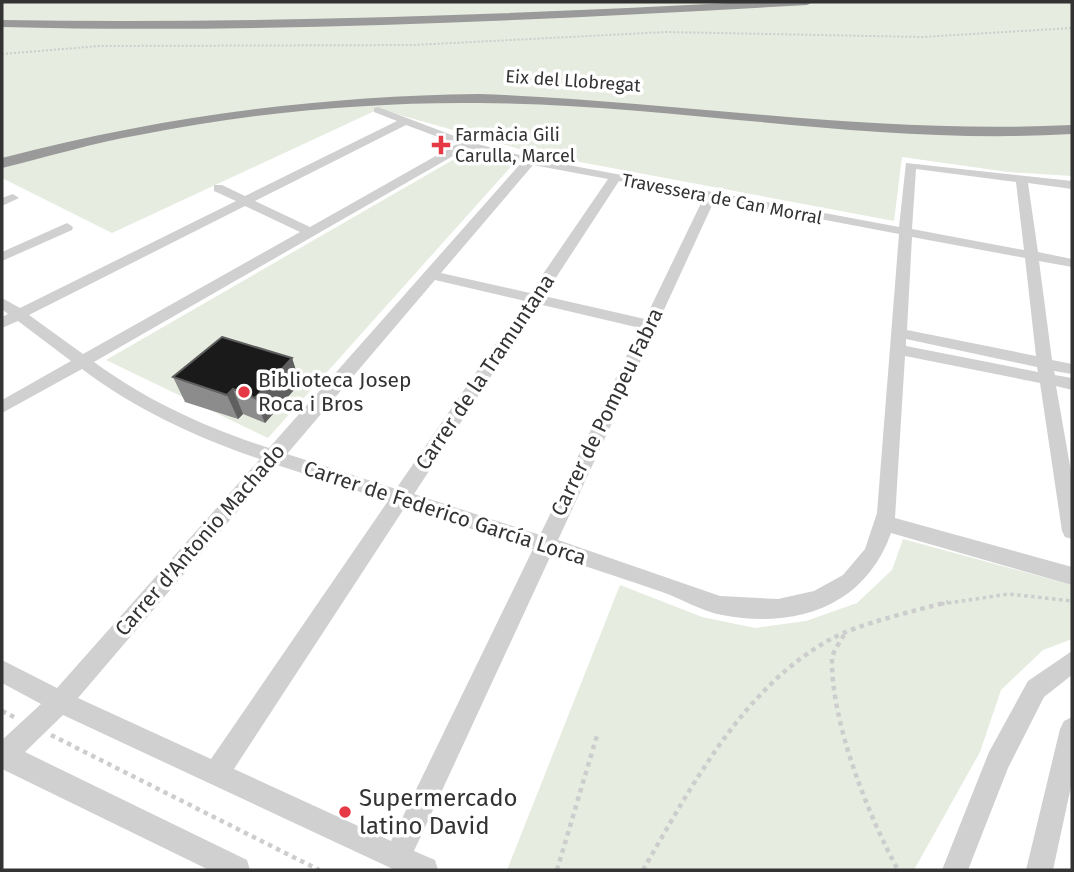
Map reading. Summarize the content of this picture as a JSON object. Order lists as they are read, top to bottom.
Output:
{
  "streets": {
    "highway": ["Eix del Llobregat"],
    "street": [
      "Travessera de Can Morral",
      "Carrer de la Tramuntana",
      "Carrer de Pompeu Fabra",
      "Carrer de Federico García Lorca",
      "Carrer d'Antonio Machado"
    ]
  },
  "crossings": [
    ["Travessera de Can Morral", "Carrer de la Tramuntana"],
    ["Travessera de Can Morral", "Carrer de Pompeu Fabra"],
    ["Travessera de Can Morral", "Carrer de Federico García Lorca"],
    ["Travessera de Can Morral", "Carrer d'Antonio Machado"],
    ["Carrer de la Tramuntana", "Carrer de Federico García Lorca"],
    ["Carrer de Pompeu Fabra", "Carrer de Federico García Lorca"],
    ["Carrer de Federico García Lorca", "Carrer d'Antonio Machado"]
  ],
  "places": {
    "health": ["Farmàcia Gili Carulla, Marcel"],
    "other": ["Biblioteca Josep Roca i Bros", "Supermercado latino David"]
  }
}
